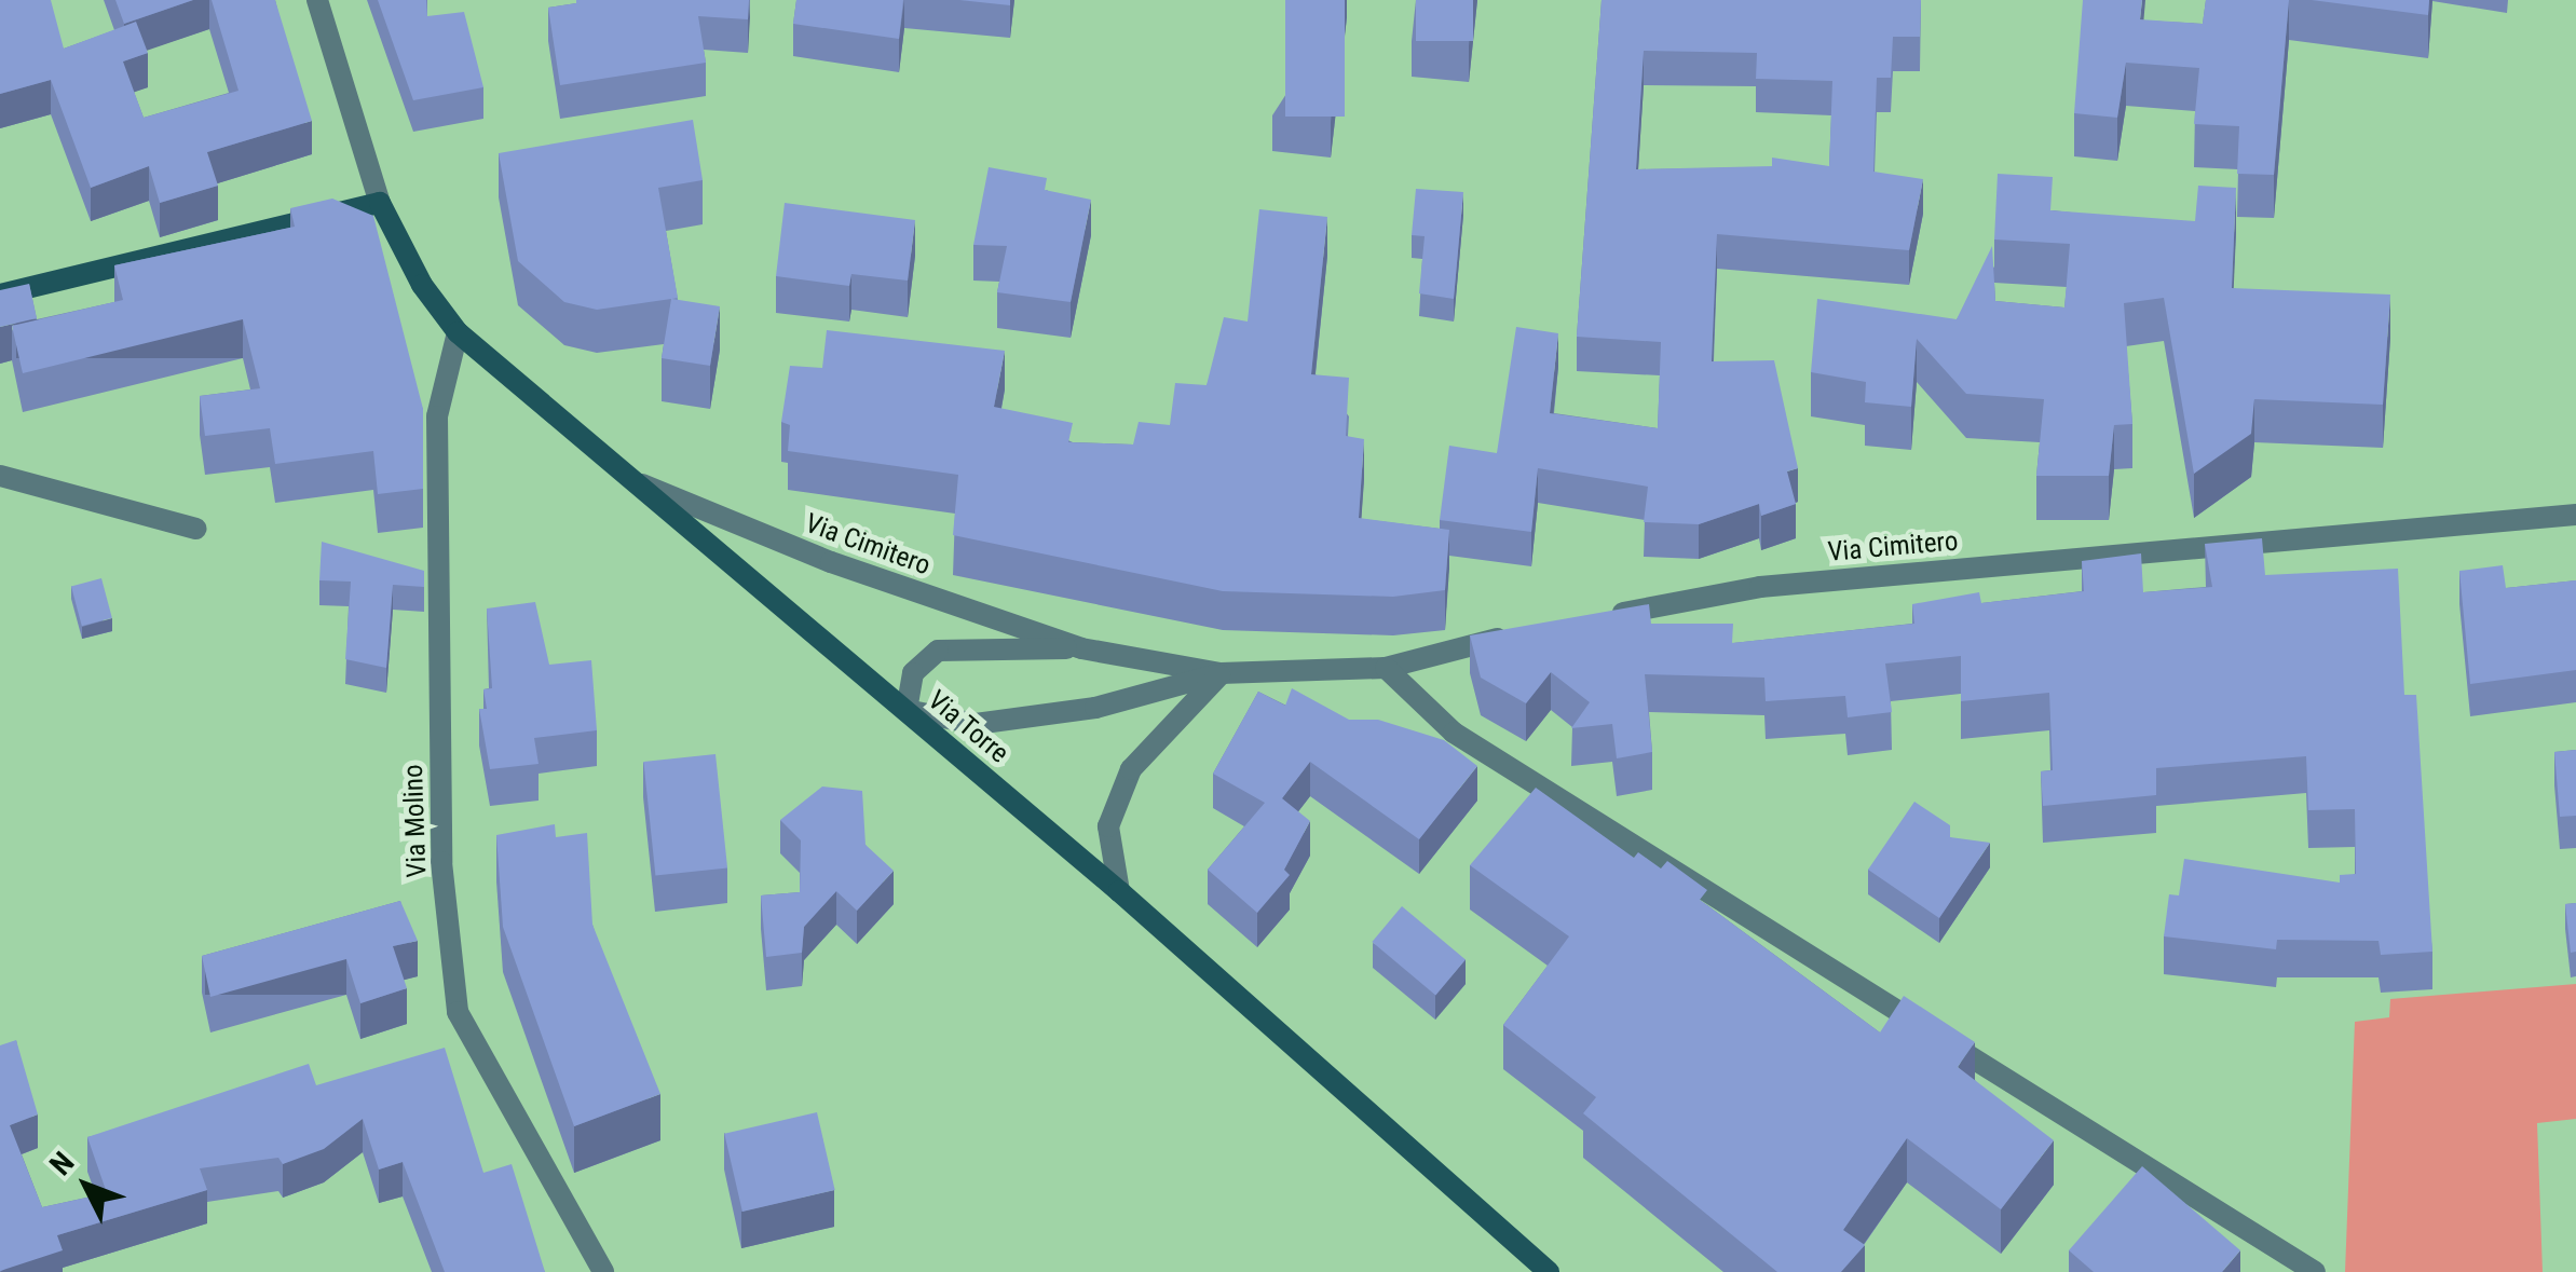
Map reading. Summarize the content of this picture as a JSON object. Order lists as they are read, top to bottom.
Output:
{
  "streets": {
    "main road": ["Via Torre"],
    "street": ["Via Cimitero", "Via Molino"]
  },
  "crossings": [
    ["Via Cimitero", "Via Torre"],
    ["Via Torre", "Via Molino"]
  ],
  "north": "top left"
}
